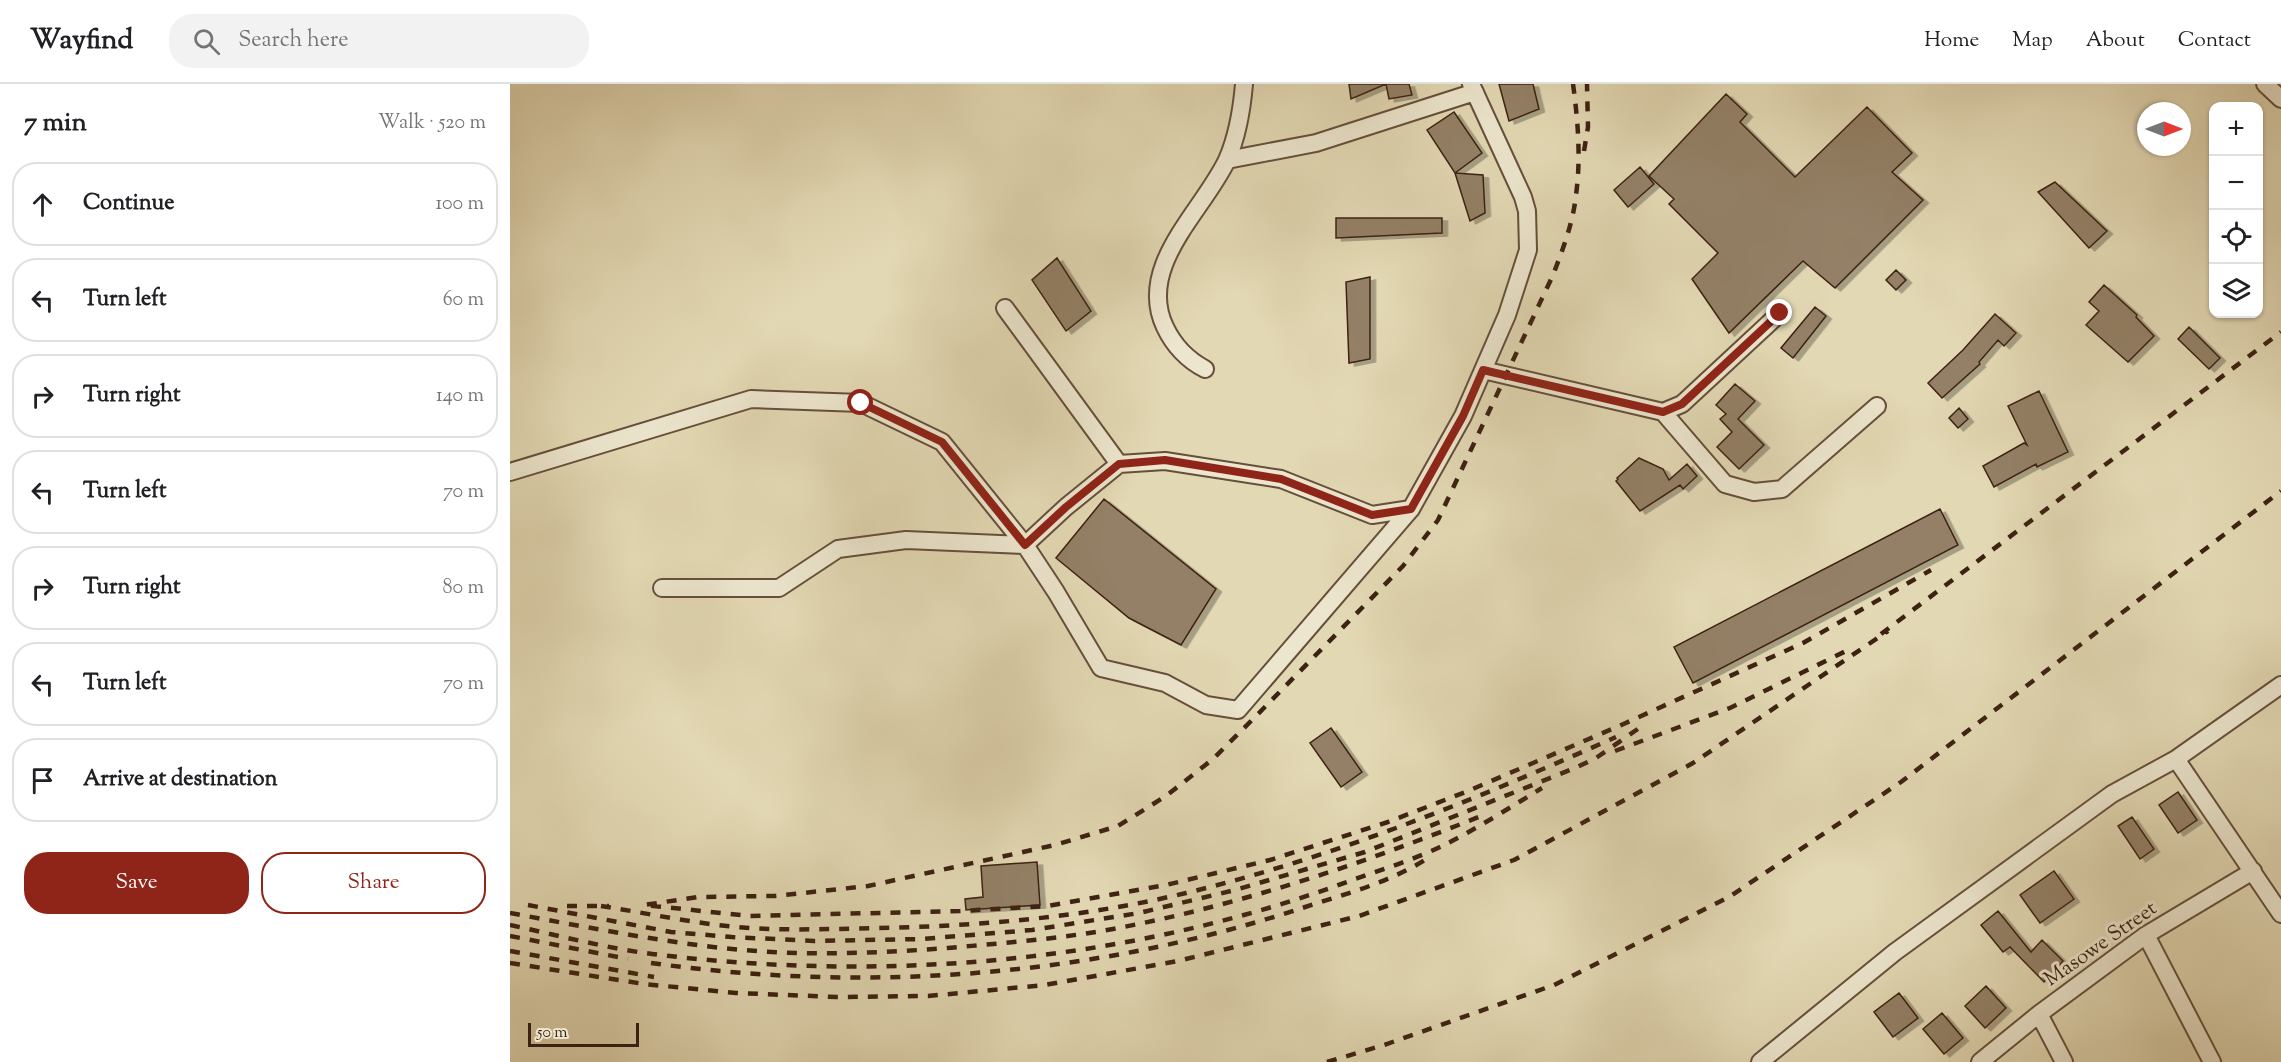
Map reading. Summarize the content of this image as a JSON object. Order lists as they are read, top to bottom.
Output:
{
  "streets": {
    "street": ["Masowe Street"]
  },
  "scale_bar": "50 m",
  "north": "right",
  "page": {
    "header": "Wayfind",
    "search": "Search here",
    "nav": [
      "Home",
      "Map",
      "About",
      "Contact"
    ],
    "heading": ["7 min", "Walk · 520 m"],
    "map_buttons": ["+", "−"],
    "list": [
      ["Continue", "100 m"],
      ["Turn left", "60 m"],
      ["Turn right", "140 m"],
      ["Turn left", "70 m"],
      ["Turn right", "80 m"],
      ["Turn left", "70 m"],
      "Arrive at destination"
    ],
    "buttons": ["Save", "Share"],
    "scale": "50 m"
  }
}
